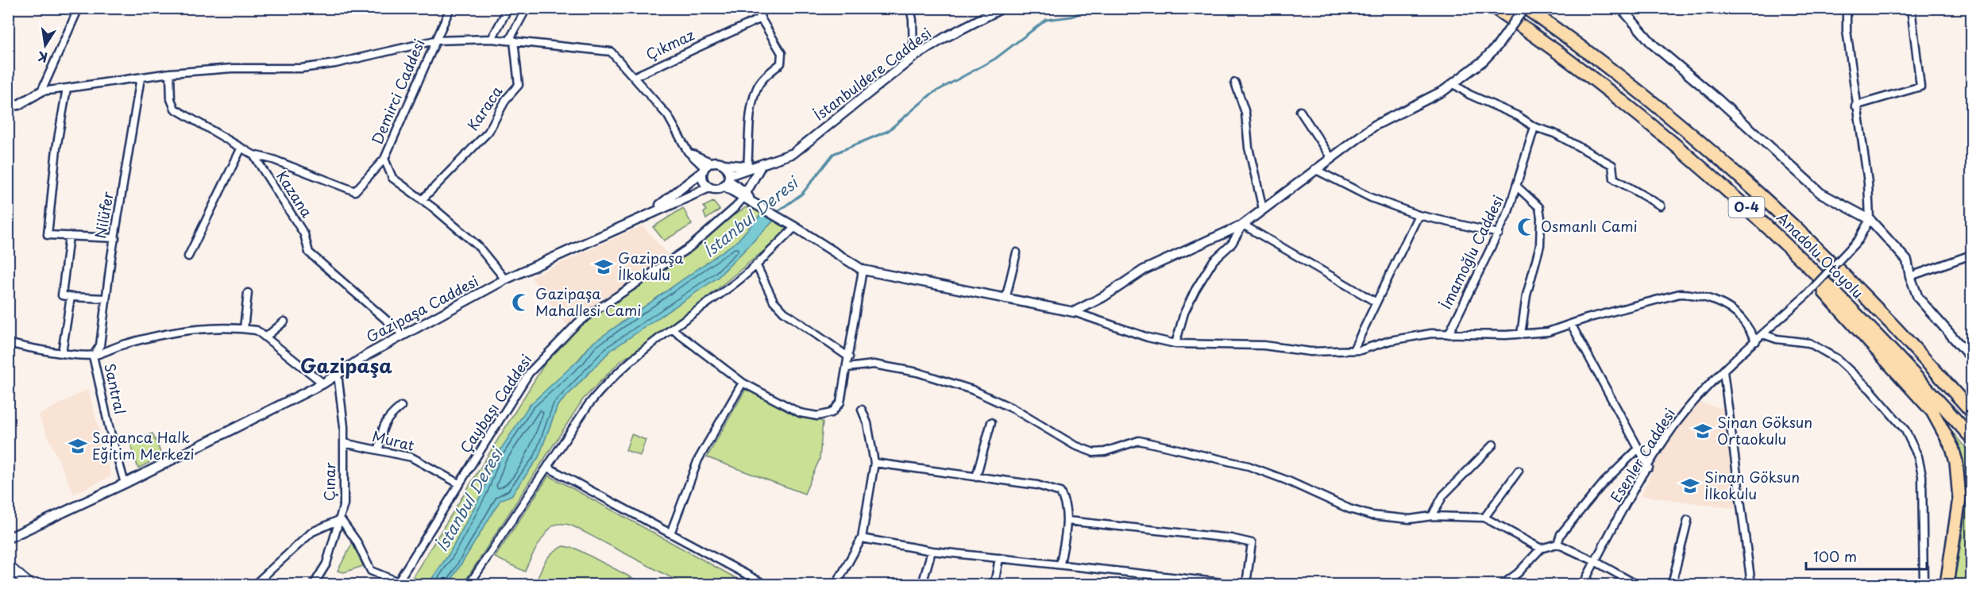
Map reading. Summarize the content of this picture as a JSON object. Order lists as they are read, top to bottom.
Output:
{
  "streets": {
    "highway": ["O-4", "Anadolu Otoyolu"],
    "street": [
      "Çıkmaz",
      "İstanbuldere Caddesi",
      "Demirci Caddesi",
      "Karaca",
      "Kazana",
      "Nilüfer",
      "İmamoğlu Caddesi",
      "Gazipaşa Caddesi",
      "Santral",
      "Çaybaşı Caddesi",
      "Murat",
      "Esenler Caddesi",
      "Çınar"
    ]
  },
  "crossings": [
    ["İstanbuldere Caddesi", "Gazipaşa Caddesi"],
    ["Demirci Caddesi", "Karaca"],
    ["Demirci Caddesi", "Gazipaşa Caddesi"],
    ["Kazana", "Gazipaşa Caddesi"],
    ["Nilüfer", "Santral"],
    ["Gazipaşa Caddesi", "Santral"],
    ["Gazipaşa Caddesi", "Çınar"],
    ["Çaybaşı Caddesi", "Murat"],
    ["Murat", "Çınar"]
  ],
  "districts": ["Gazipaşa"],
  "water": ["İstanbul Deresi"],
  "places": {
    "mosque": ["Osmanlı Cami", "Gazipaşa Mahallesi Cami"],
    "school or university": [
      "Gazipaşa İlkokulu",
      "Sinan Göksun Ortaokulu",
      "Sapanca Halk Eğitim Merkezi",
      "Sinan Göksun İlkokulu"
    ]
  },
  "scale_bar": "100 m",
  "north": "bottom"
}
